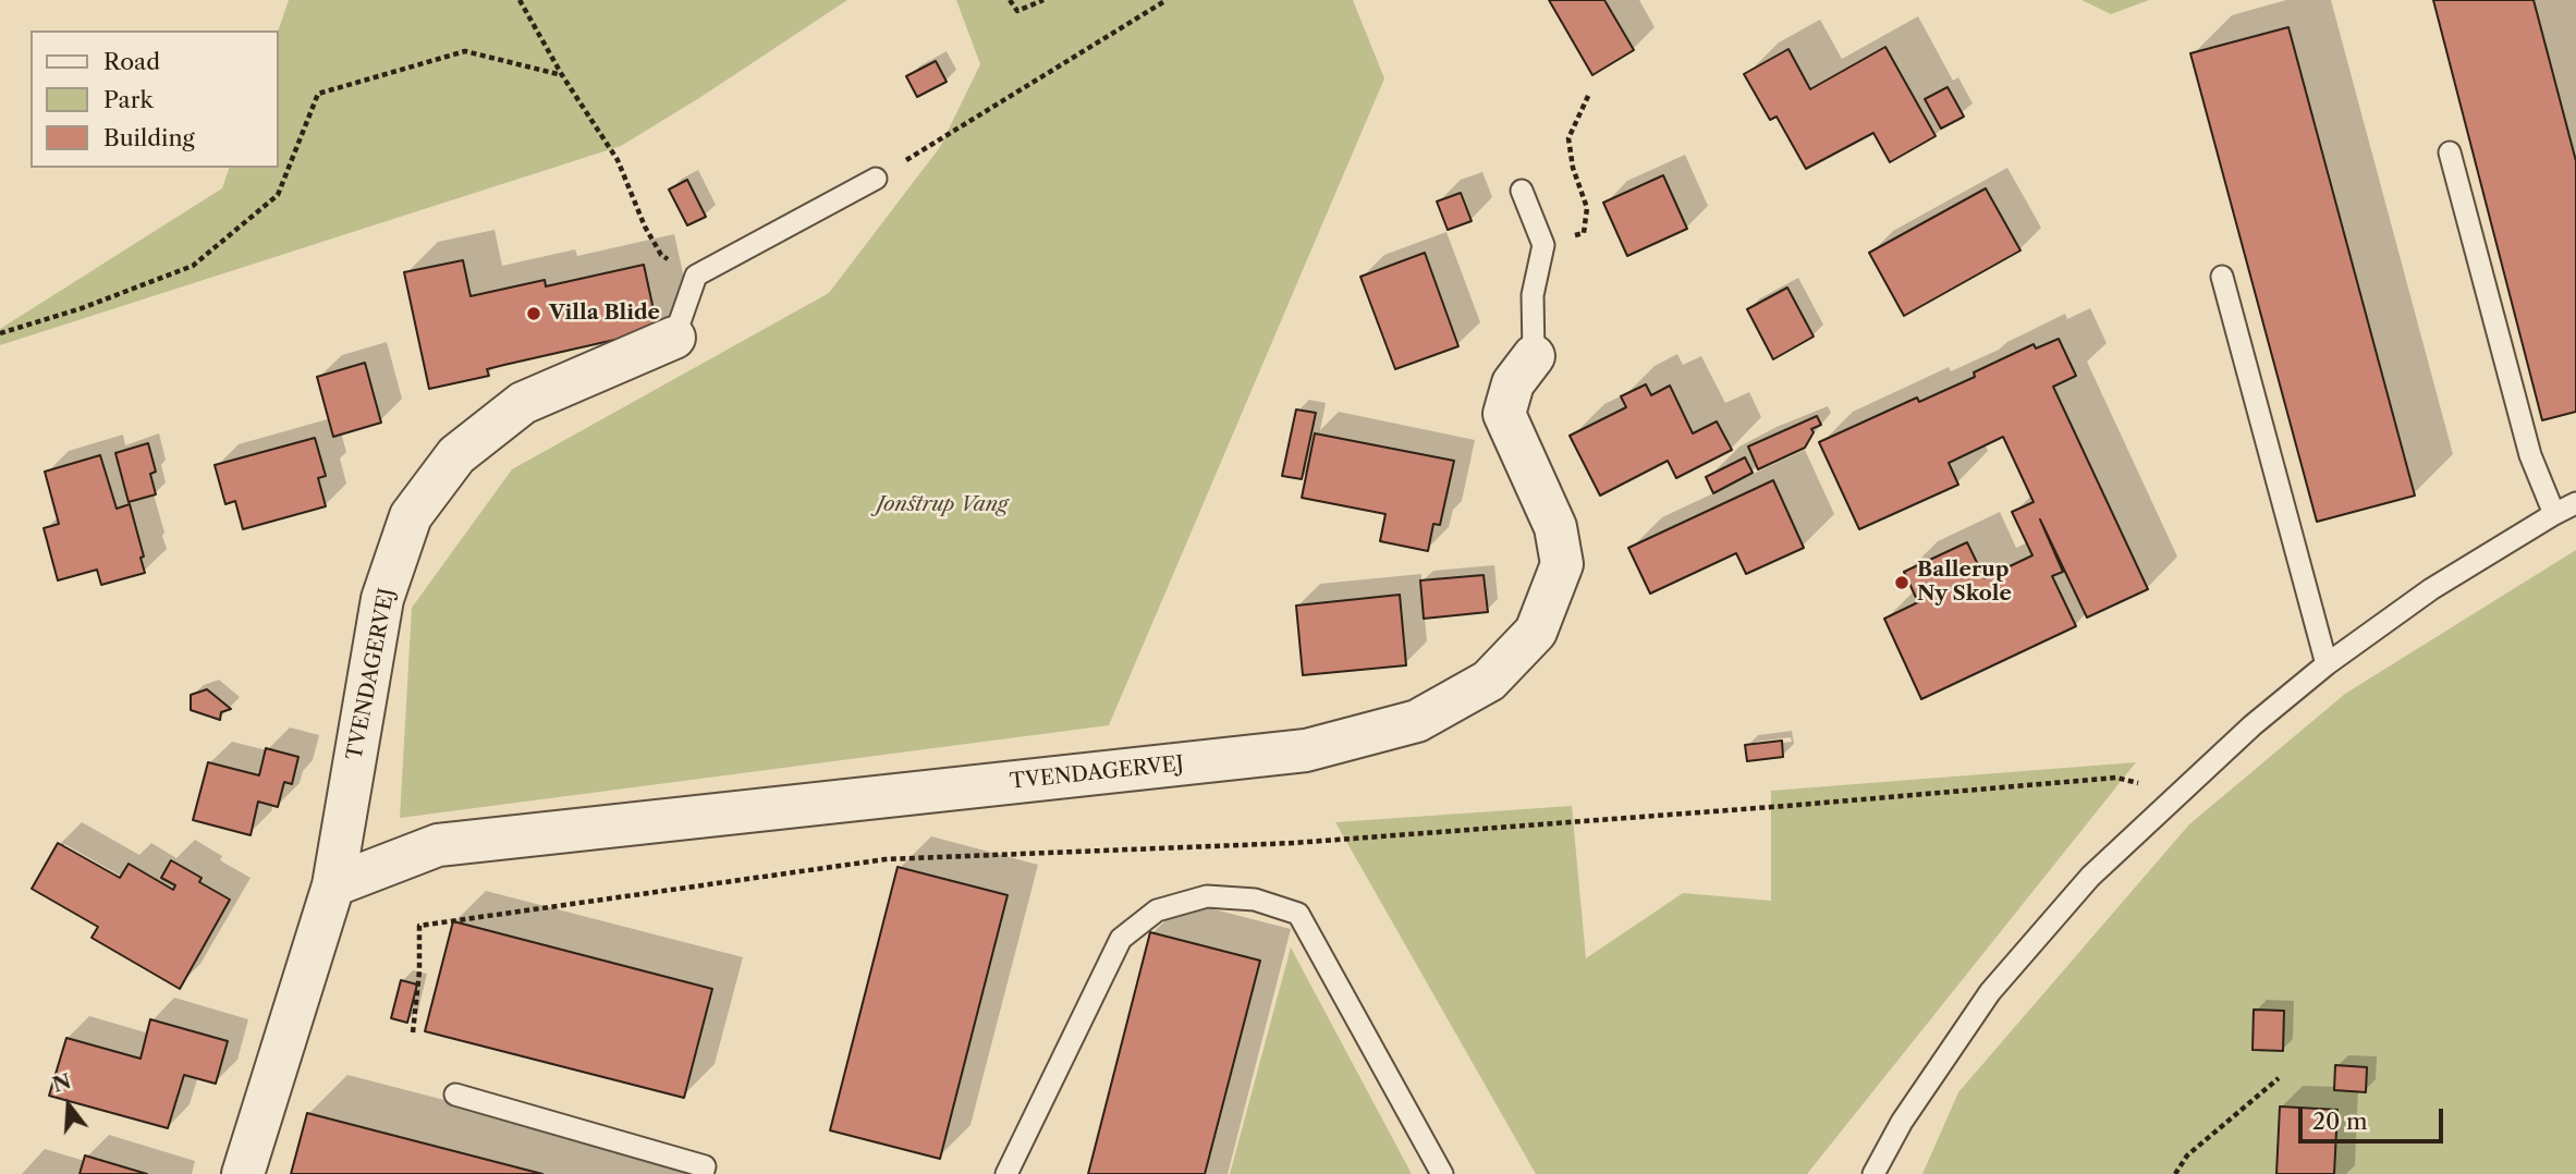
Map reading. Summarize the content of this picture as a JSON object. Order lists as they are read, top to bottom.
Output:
{
  "streets": {
    "street": ["TVENDAGERVEJ"]
  },
  "parks": ["Jonstrup Vang"],
  "places": ["Villa Blide", "Ballerup Ny Skole"],
  "legend": ["Road", "Park", "Building"],
  "scale_bar": "20 m",
  "north": "top"
}
